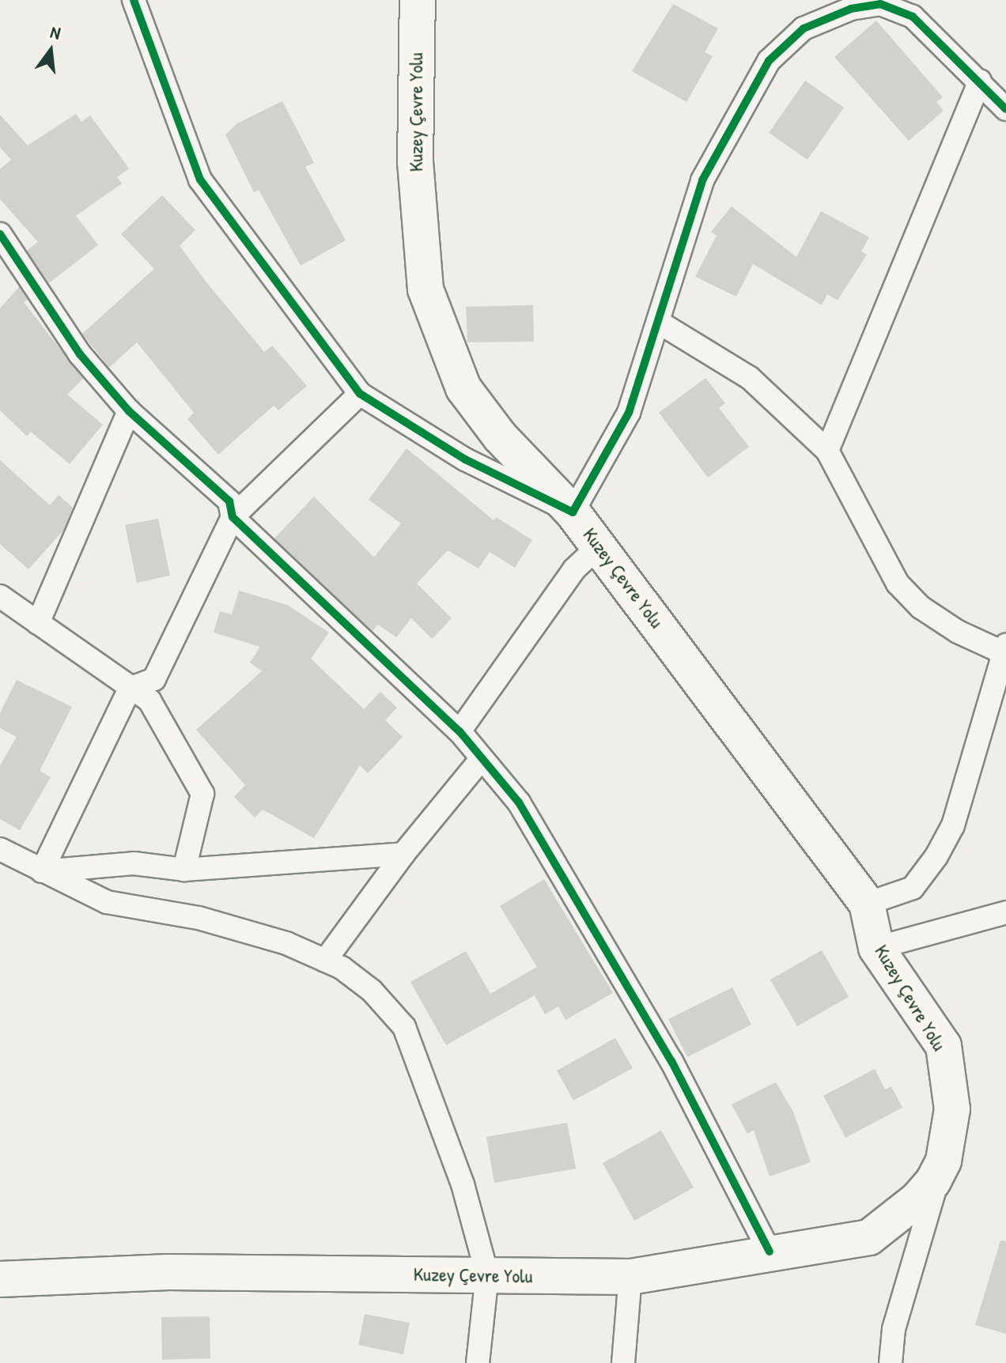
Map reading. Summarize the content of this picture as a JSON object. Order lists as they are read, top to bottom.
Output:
{
  "streets": {
    "main road": ["Kuzey Çevre Yolu"]
  },
  "north": "top"
}
